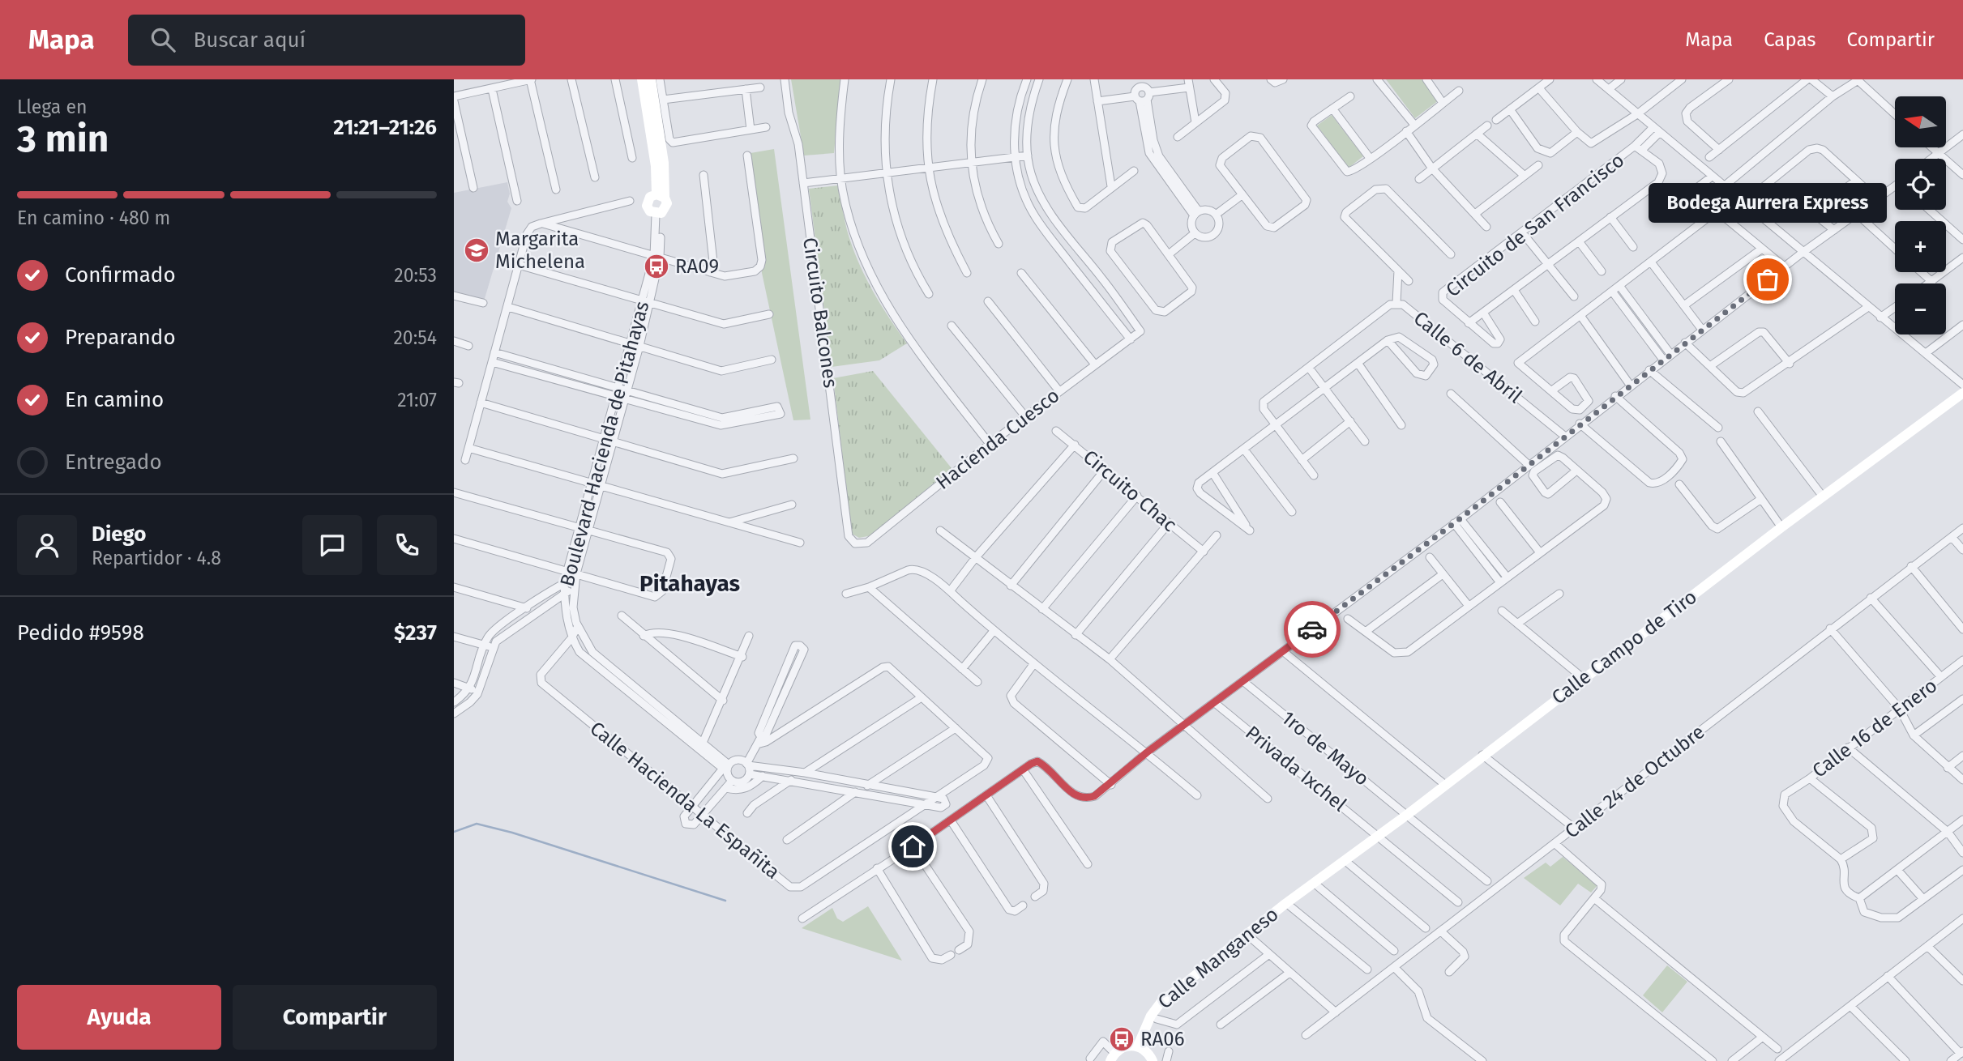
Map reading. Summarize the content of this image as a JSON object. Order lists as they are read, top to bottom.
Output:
{
  "streets": {
    "street": [
      "Circuito de San Francisco",
      "Circuito Balcones",
      "Calle 6 de Abril",
      "Hacienda Cuesco",
      "Boulevard Hacienda de Pitahayas",
      "Circuito Chac",
      "Calle Campo de Tiro",
      "Calle 16 de Enero",
      "1ro de Mayo",
      "Privada Ixchel",
      "Calle 24 de Octubre",
      "Calle Hacienda La Españita",
      "Calle Manganeso"
    ]
  },
  "crossings": [
    ["Circuito Balcones", "Hacienda Cuesco"],
    ["Boulevard Hacienda de Pitahayas", "Calle Hacienda La Españita"],
    ["Calle Campo de Tiro", "1ro de Mayo"],
    ["Calle Campo de Tiro", "Privada Ixchel"],
    ["Calle Campo de Tiro", "Calle Manganeso"]
  ],
  "districts": ["Pitahayas"],
  "places": {
    "school or university": ["Margarita Michelena"],
    "bus stop": ["RA09", "RA06"],
    "other": ["Bodega Aurrera Express"]
  },
  "north": "left",
  "page": {
    "header": "Mapa",
    "search": "Buscar aquí",
    "nav": ["Mapa", "Capas", "Compartir"],
    "heading": ["3 min", "Llega en", "21:21–21:26"],
    "panel": [
      "Diego",
      "Repartidor · 4.8",
      "Pedido #9598",
      "$237"
    ],
    "map_buttons": ["+", "−"],
    "bar": "En camino · 480 m",
    "bubble": "Bodega Aurrera Express",
    "list": [
      ["Confirmado", "20:53"],
      ["Preparando", "20:54"],
      ["En camino", "21:07"],
      "Entregado"
    ],
    "buttons": ["Ayuda", "Compartir"]
  }
}
